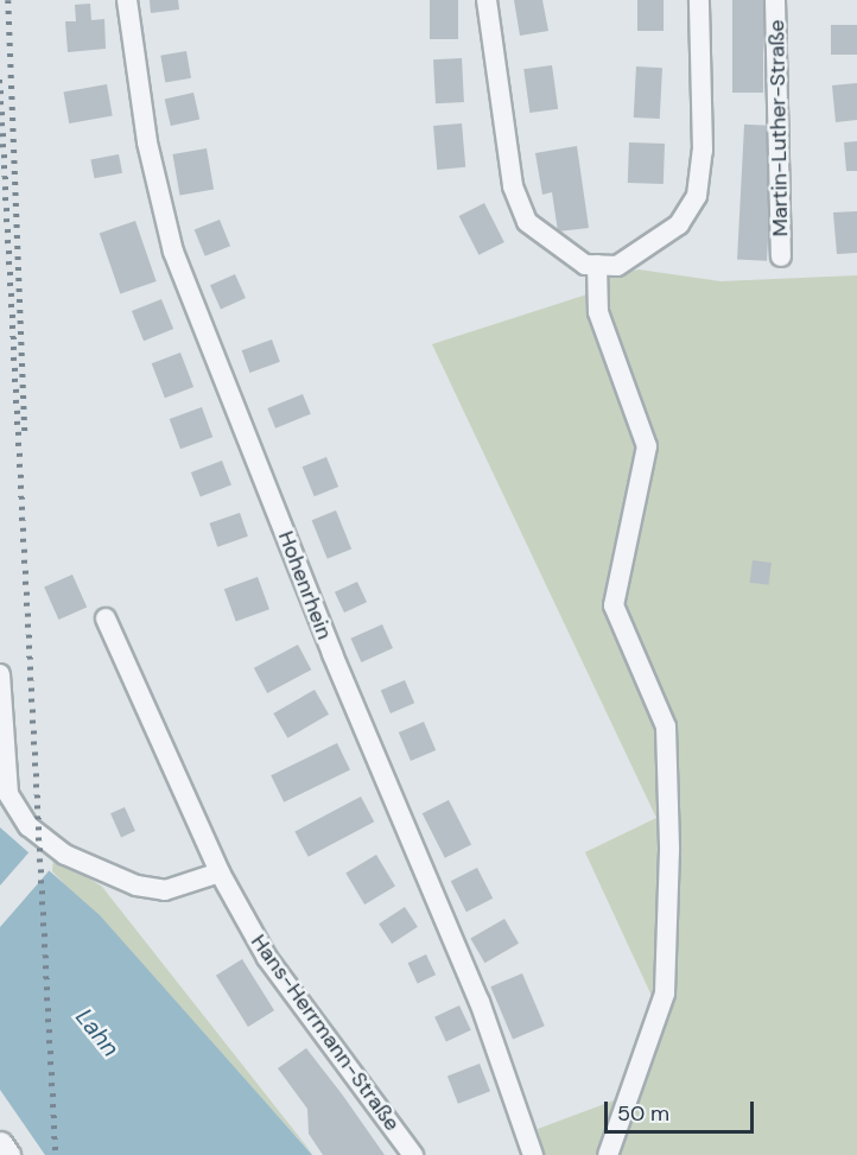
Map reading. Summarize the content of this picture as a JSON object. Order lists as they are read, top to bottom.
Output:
{
  "streets": {
    "street": ["Martin-Luther-Straße", "Hohenrhein", "Hans-Herrmann-Straße"]
  },
  "water": ["Lahn"],
  "scale_bar": "50 m"
}
